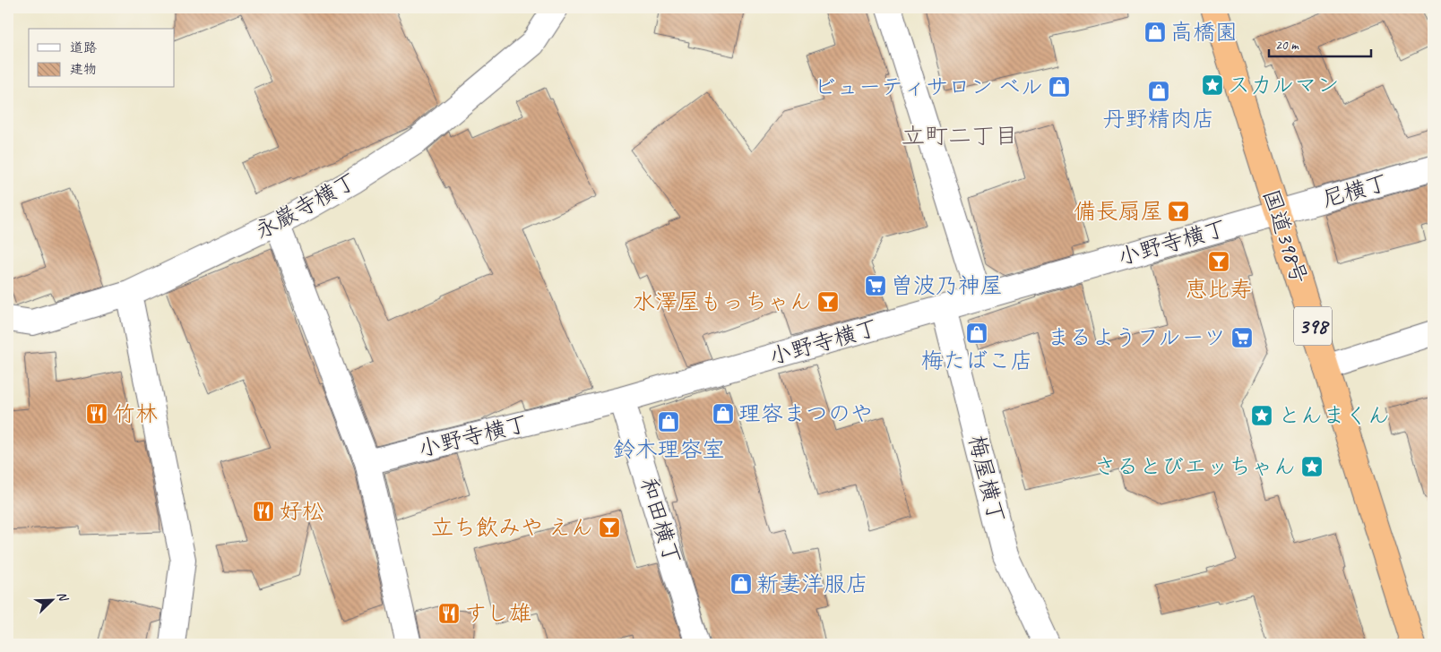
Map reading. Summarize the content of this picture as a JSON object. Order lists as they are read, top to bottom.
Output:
{
  "streets": {
    "highway": ["国道398号", "398"],
    "street": [
      "尼横丁",
      "永巌寺横丁",
      "小野寺横丁",
      "梅屋横丁",
      "和田横丁"
    ]
  },
  "crossings": [
    ["尼横丁", "国道398号"],
    ["尼横丁", "小野寺横丁"],
    ["国道398号", "小野寺横丁"],
    ["小野寺横丁", "梅屋横丁"],
    ["小野寺横丁", "和田横丁"]
  ],
  "districts": ["立町二丁目"],
  "places": {
    "shop": [
      "高橋園",
      "ビューティサロン ベル",
      "丹野精肉店",
      "梅たばこ店",
      "理容まつのや",
      "鈴木理容室",
      "新妻洋服店"
    ],
    "place": ["スカルマン", "とんまくん", "さるとびエッちゃん"],
    "bar": [
      "備長扇屋",
      "恵比寿",
      "水澤屋もっちゃん",
      "立ち飲みや えん"
    ],
    "supermarket": ["曽波乃神屋", "まるようフルーツ"],
    "restaurant": ["竹林", "好松", "すし雄"]
  },
  "legend": ["道路", "建物"],
  "scale_bar": "20 m",
  "north": "top right"
}
